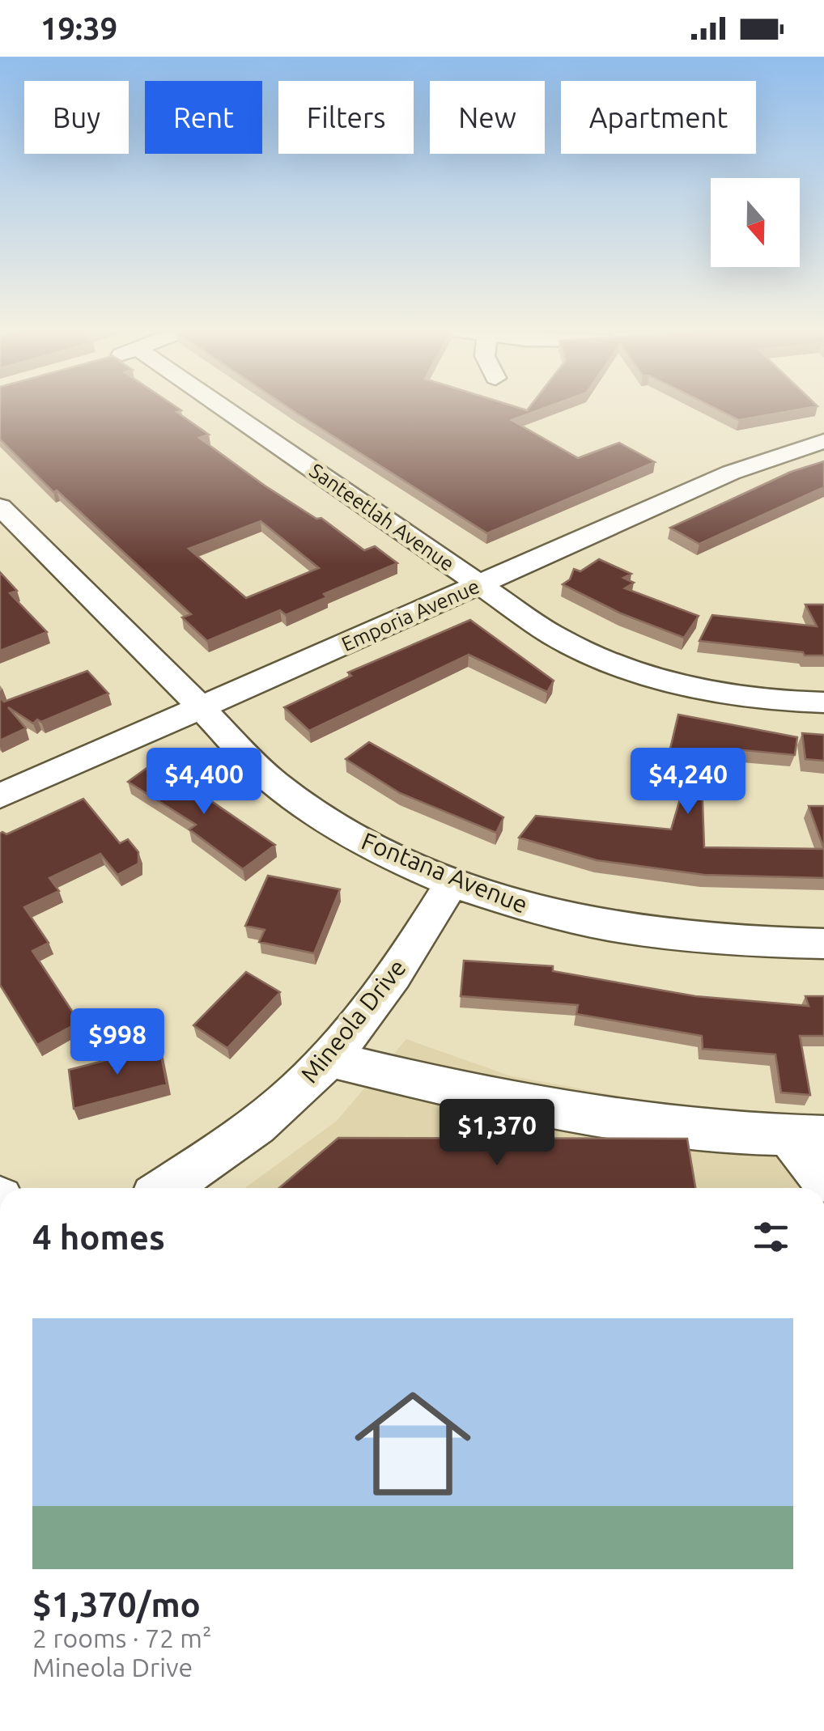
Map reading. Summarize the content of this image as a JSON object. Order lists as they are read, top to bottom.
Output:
{
  "streets": {
    "street": [
      "Santeetlah Avenue",
      "Emporia Avenue",
      "Fontana Avenue",
      "Mineola Drive"
    ]
  },
  "crossings": [
    ["Santeetlah Avenue", "Emporia Avenue"],
    ["Emporia Avenue", "Fontana Avenue"],
    ["Fontana Avenue", "Mineola Drive"]
  ],
  "north": "bottom",
  "page": {
    "status": "19:39",
    "chip": [
      "Buy",
      "Rent",
      "Filters",
      "New",
      "Apartment"
    ],
    "price": [
      "$4,400",
      "$4,240",
      "$998",
      "$1,370"
    ],
    "heading": "4 homes",
    "list": [
      {
        "name": "$1,370/mo",
        "note": "2 rooms · 72 m² · Mineola Drive"
      }
    ]
  }
}
